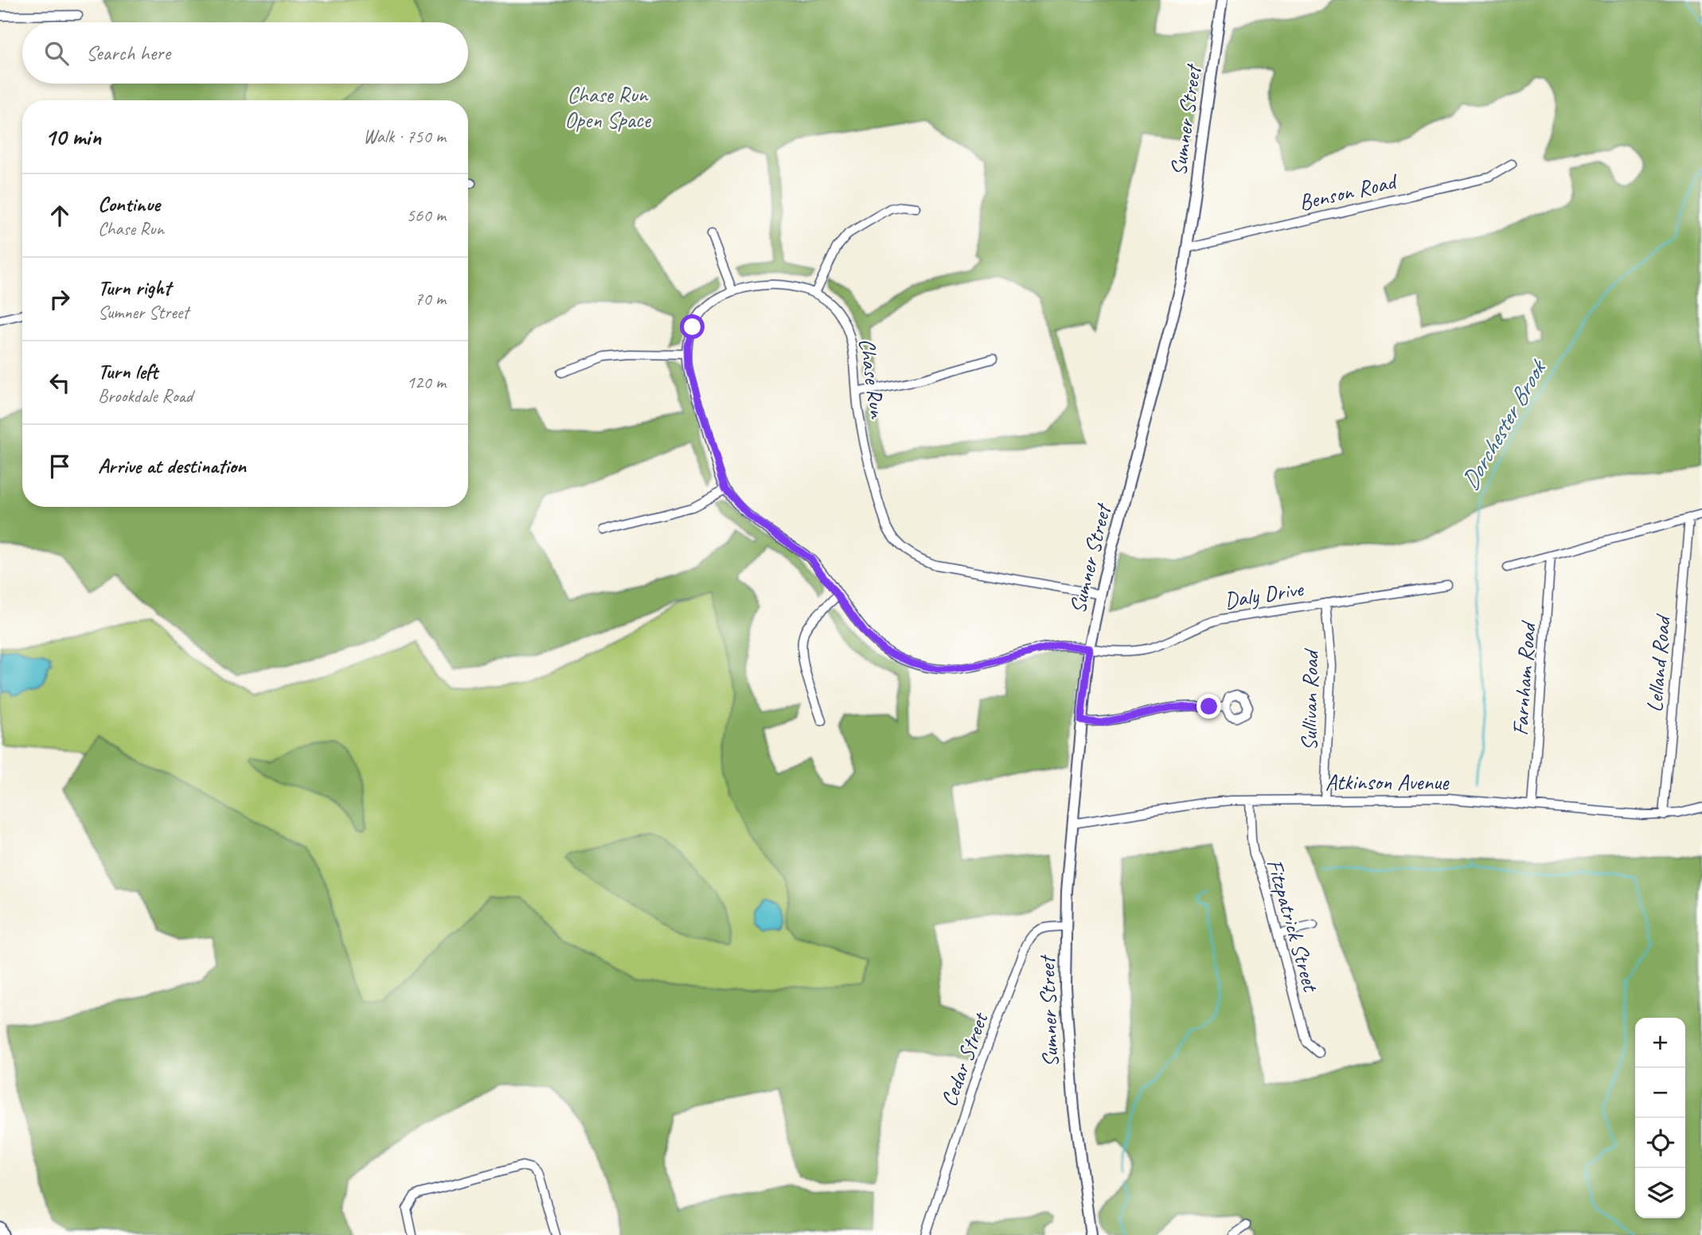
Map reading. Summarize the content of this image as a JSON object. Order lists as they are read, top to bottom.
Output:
{
  "streets": {
    "main road": ["Sumner Street"],
    "street": [
      "Benson Road",
      "Chase Run",
      "Daly Drive",
      "Lelland Road",
      "Farnham Road",
      "Sullivan Road",
      "Atkinson Avenue",
      "Fitzpatrick Street",
      "Cedar Street"
    ]
  },
  "crossings": [
    ["Sumner Street", "Benson Road"],
    ["Sumner Street", "Chase Run"],
    ["Sumner Street", "Daly Drive"],
    ["Sumner Street", "Atkinson Avenue"],
    ["Sumner Street", "Cedar Street"],
    ["Chase Run", "Daly Drive"],
    ["Daly Drive", "Sullivan Road"],
    ["Lelland Road", "Atkinson Avenue"],
    ["Farnham Road", "Atkinson Avenue"],
    ["Sullivan Road", "Atkinson Avenue"],
    ["Atkinson Avenue", "Fitzpatrick Street"]
  ],
  "water": ["Dorchester Brook"],
  "parks": ["Chase Run Open Space"],
  "page": {
    "search": "Search here",
    "heading": ["10 min", "Walk · 750 m"],
    "list": [
      ["Continue", "Chase Run", "560 m"],
      ["Turn right", "Sumner Street", "70 m"],
      ["Turn left", "Brookdale Road", "120 m"],
      "Arrive at destination"
    ],
    "map_buttons": ["+", "−"]
  }
}
